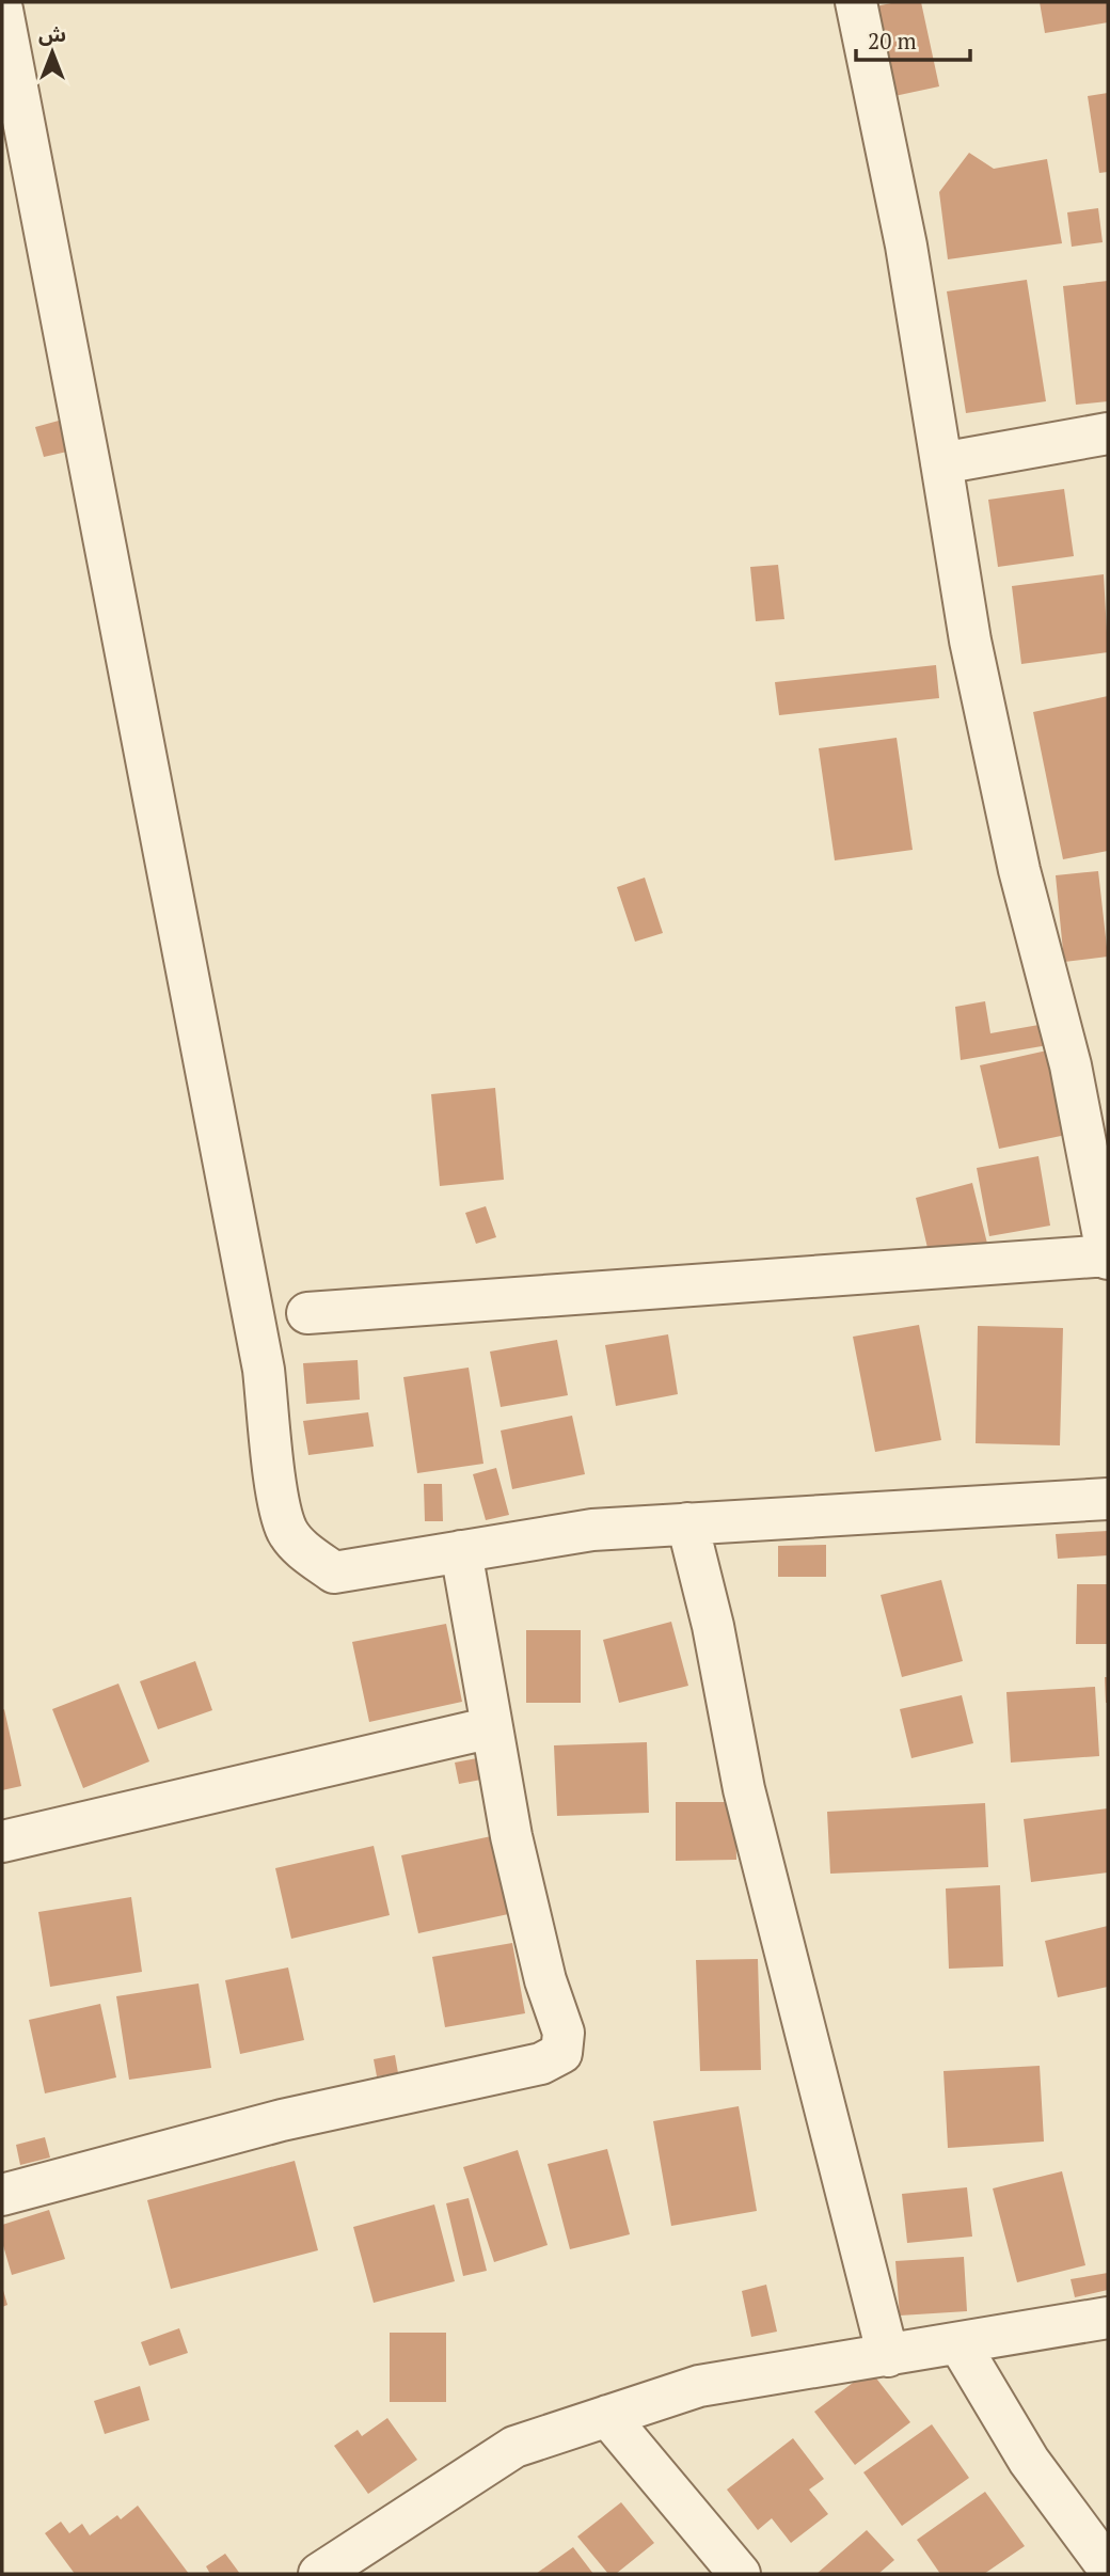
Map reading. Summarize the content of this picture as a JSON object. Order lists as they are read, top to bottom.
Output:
{
  "scale_bar": "20 m",
  "north": "top"
}
